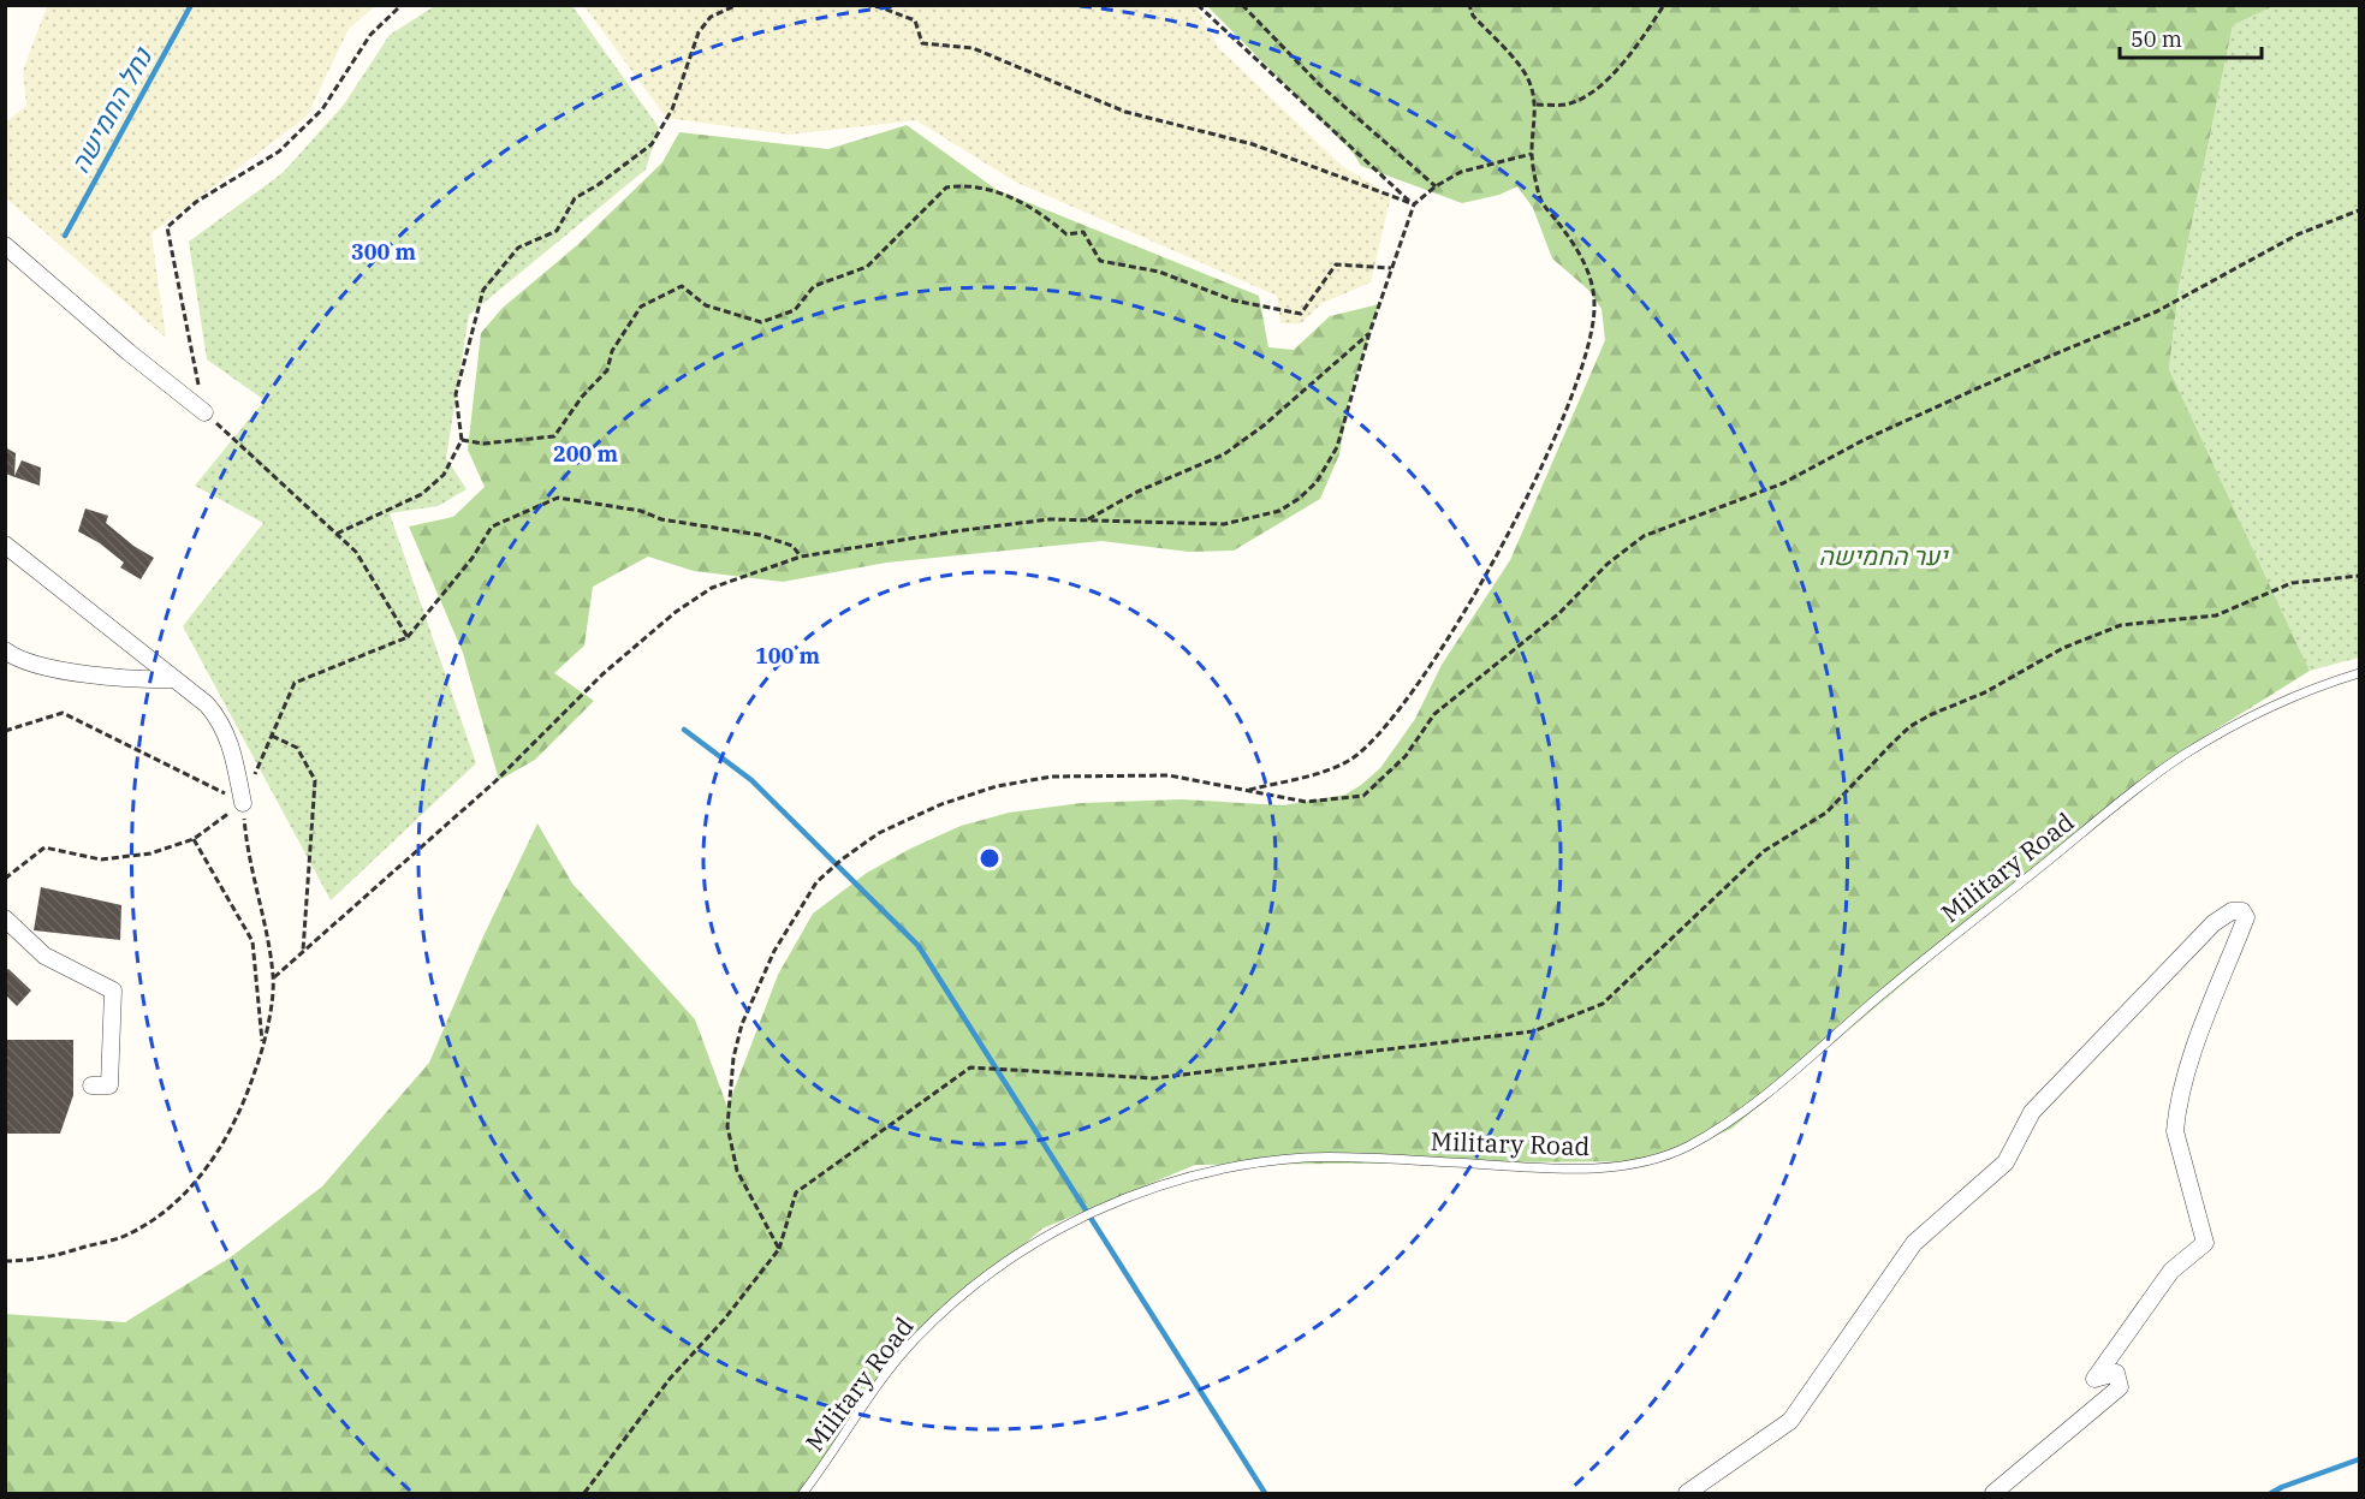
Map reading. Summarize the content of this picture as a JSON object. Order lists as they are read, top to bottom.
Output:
{
  "streets": {
    "lane": ["Military Road"]
  },
  "water": ["נחל החמישה"],
  "parks": ["יער החמישה"],
  "scale_bar": "50 m",
  "rings": ["300 m", "200 m", "100 m"]
}
